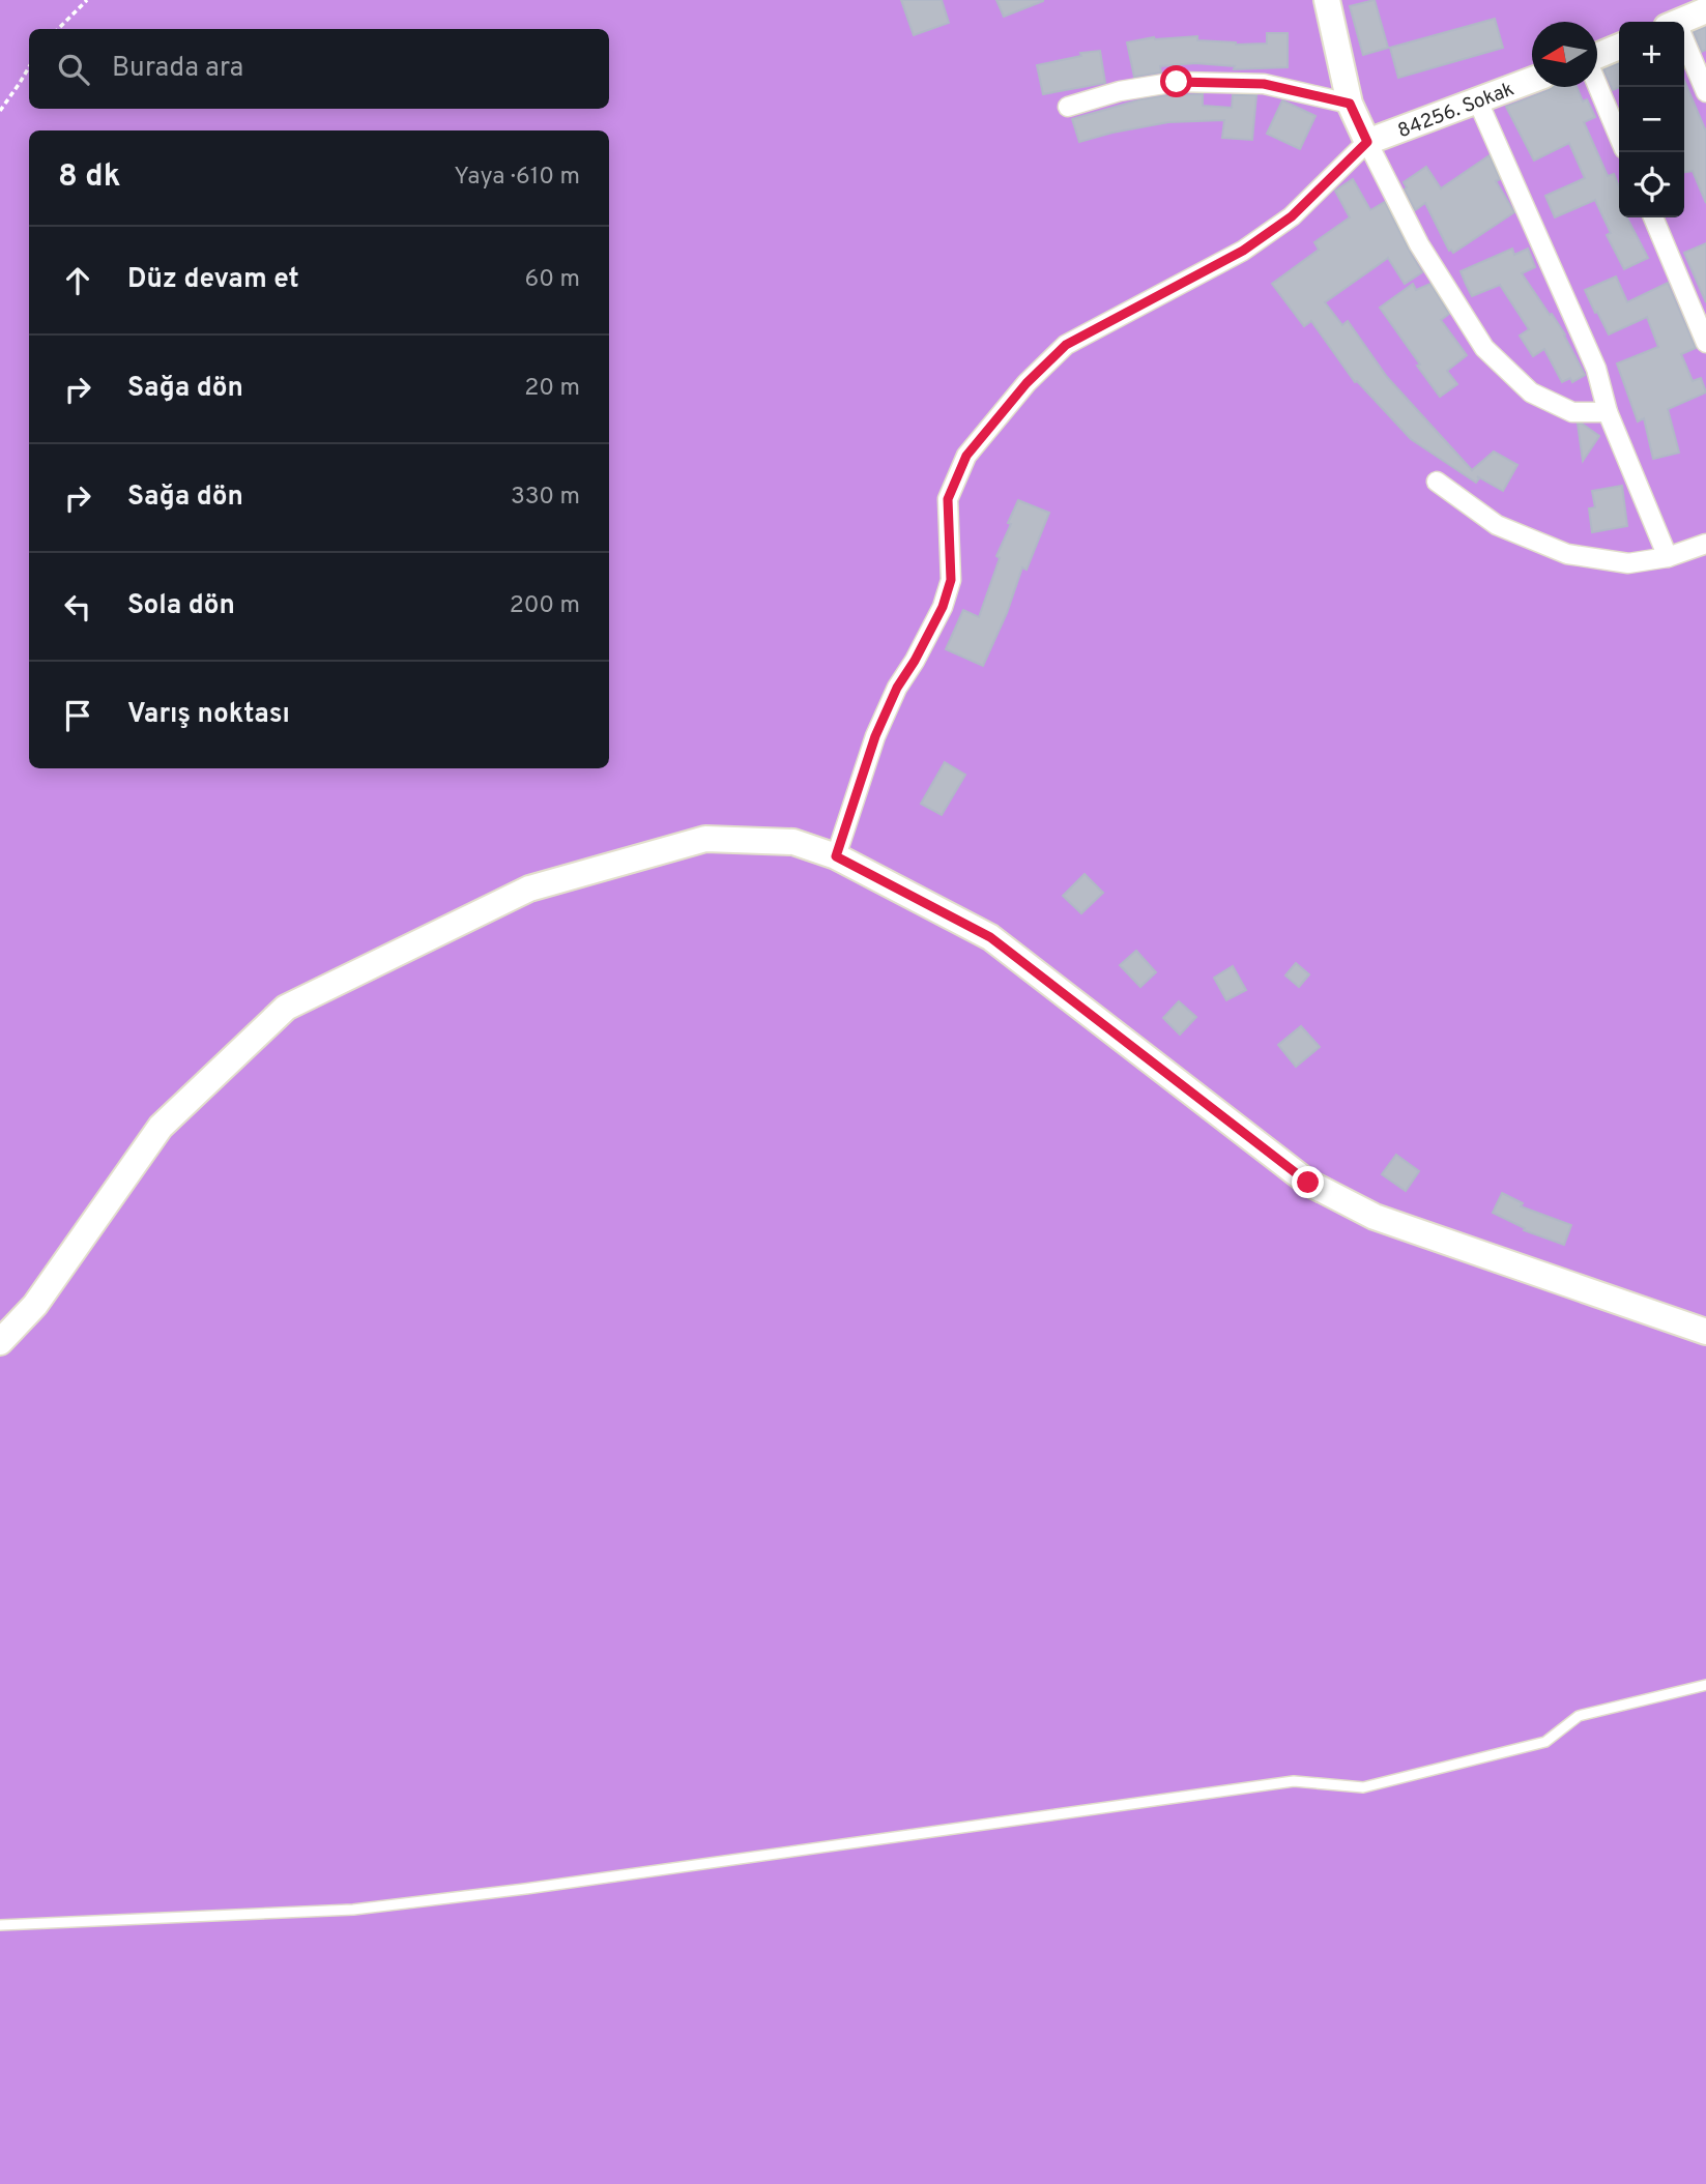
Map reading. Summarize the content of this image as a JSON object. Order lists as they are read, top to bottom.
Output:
{
  "streets": {
    "street": ["84256. Sokak"]
  },
  "north": "left",
  "page": {
    "map_buttons": ["+", "−"],
    "search": "Burada ara",
    "heading": ["8 dk", "Yaya · 610 m"],
    "list": [
      ["Düz devam et", "60 m"],
      ["Sağa dön", "20 m"],
      ["Sağa dön", "330 m"],
      ["Sola dön", "200 m"],
      "Varış noktası"
    ]
  }
}
